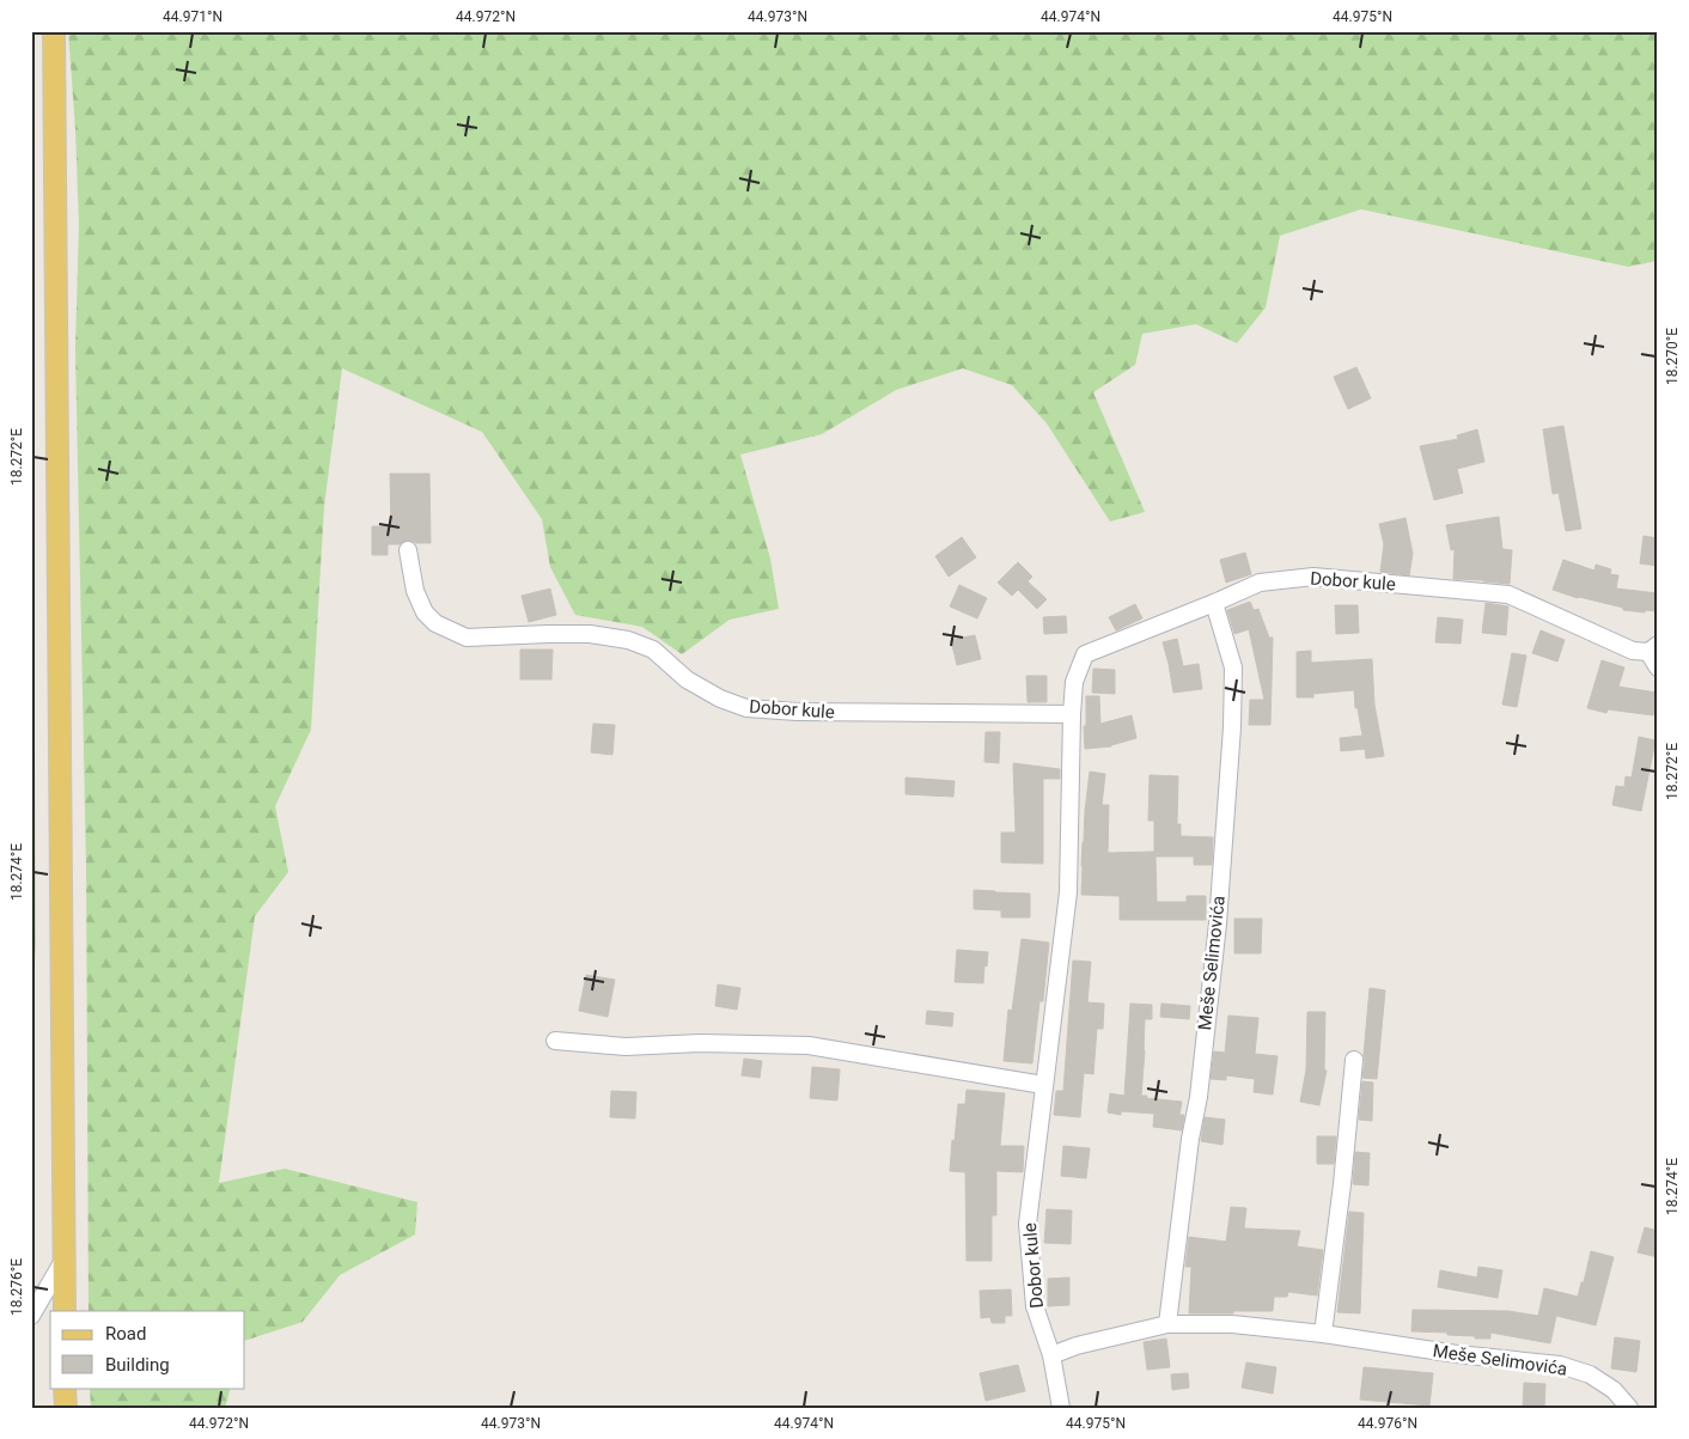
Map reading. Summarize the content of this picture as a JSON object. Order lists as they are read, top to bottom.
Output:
{
  "streets": {
    "street": ["Dobor kule", "Meše Selimovića"]
  },
  "crossings": [
    ["Dobor kule", "Meše Selimovića"]
  ],
  "legend": ["Road", "Building"],
  "coordinates": [
    "44.971°N",
    "44.972°N",
    "44.973°N",
    "44.974°N",
    "44.975°N",
    "18.270°E",
    "18.272°E",
    "18.274°E",
    "18.276°E",
    "44.976°N"
  ]
}
